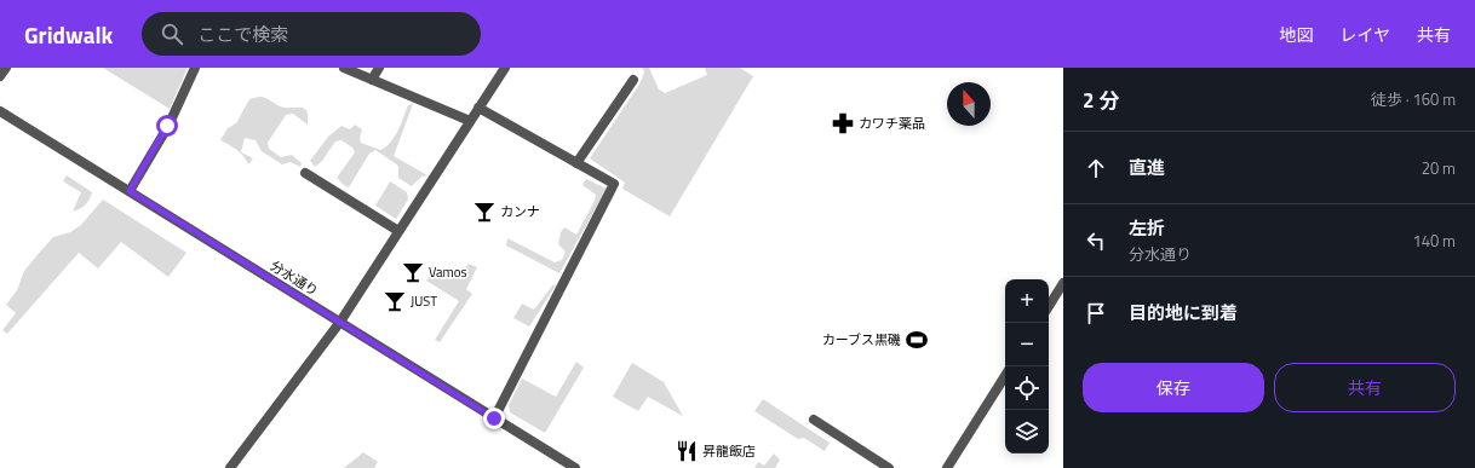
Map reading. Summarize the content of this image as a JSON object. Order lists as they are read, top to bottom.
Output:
{
  "streets": {
    "street": ["分水通り"]
  },
  "places": {
    "pharmacy": ["カワチ薬品"],
    "bar": ["カンナ", "Vamos", "JUST"],
    "sports": ["カーブス黒磯"],
    "restaurant": ["昇龍飯店"]
  },
  "north": "top",
  "page": {
    "header": "Gridwalk",
    "search": "ここで検索",
    "nav": ["地図", "レイヤ", "共有"],
    "heading": ["2 分", "徒歩 · 160 m"],
    "list": [
      ["直進", "20 m"],
      ["左折", "分水通り", "140 m"],
      "目的地に到着"
    ],
    "map_buttons": ["+", "−"],
    "buttons": ["保存", "共有"]
  }
}
